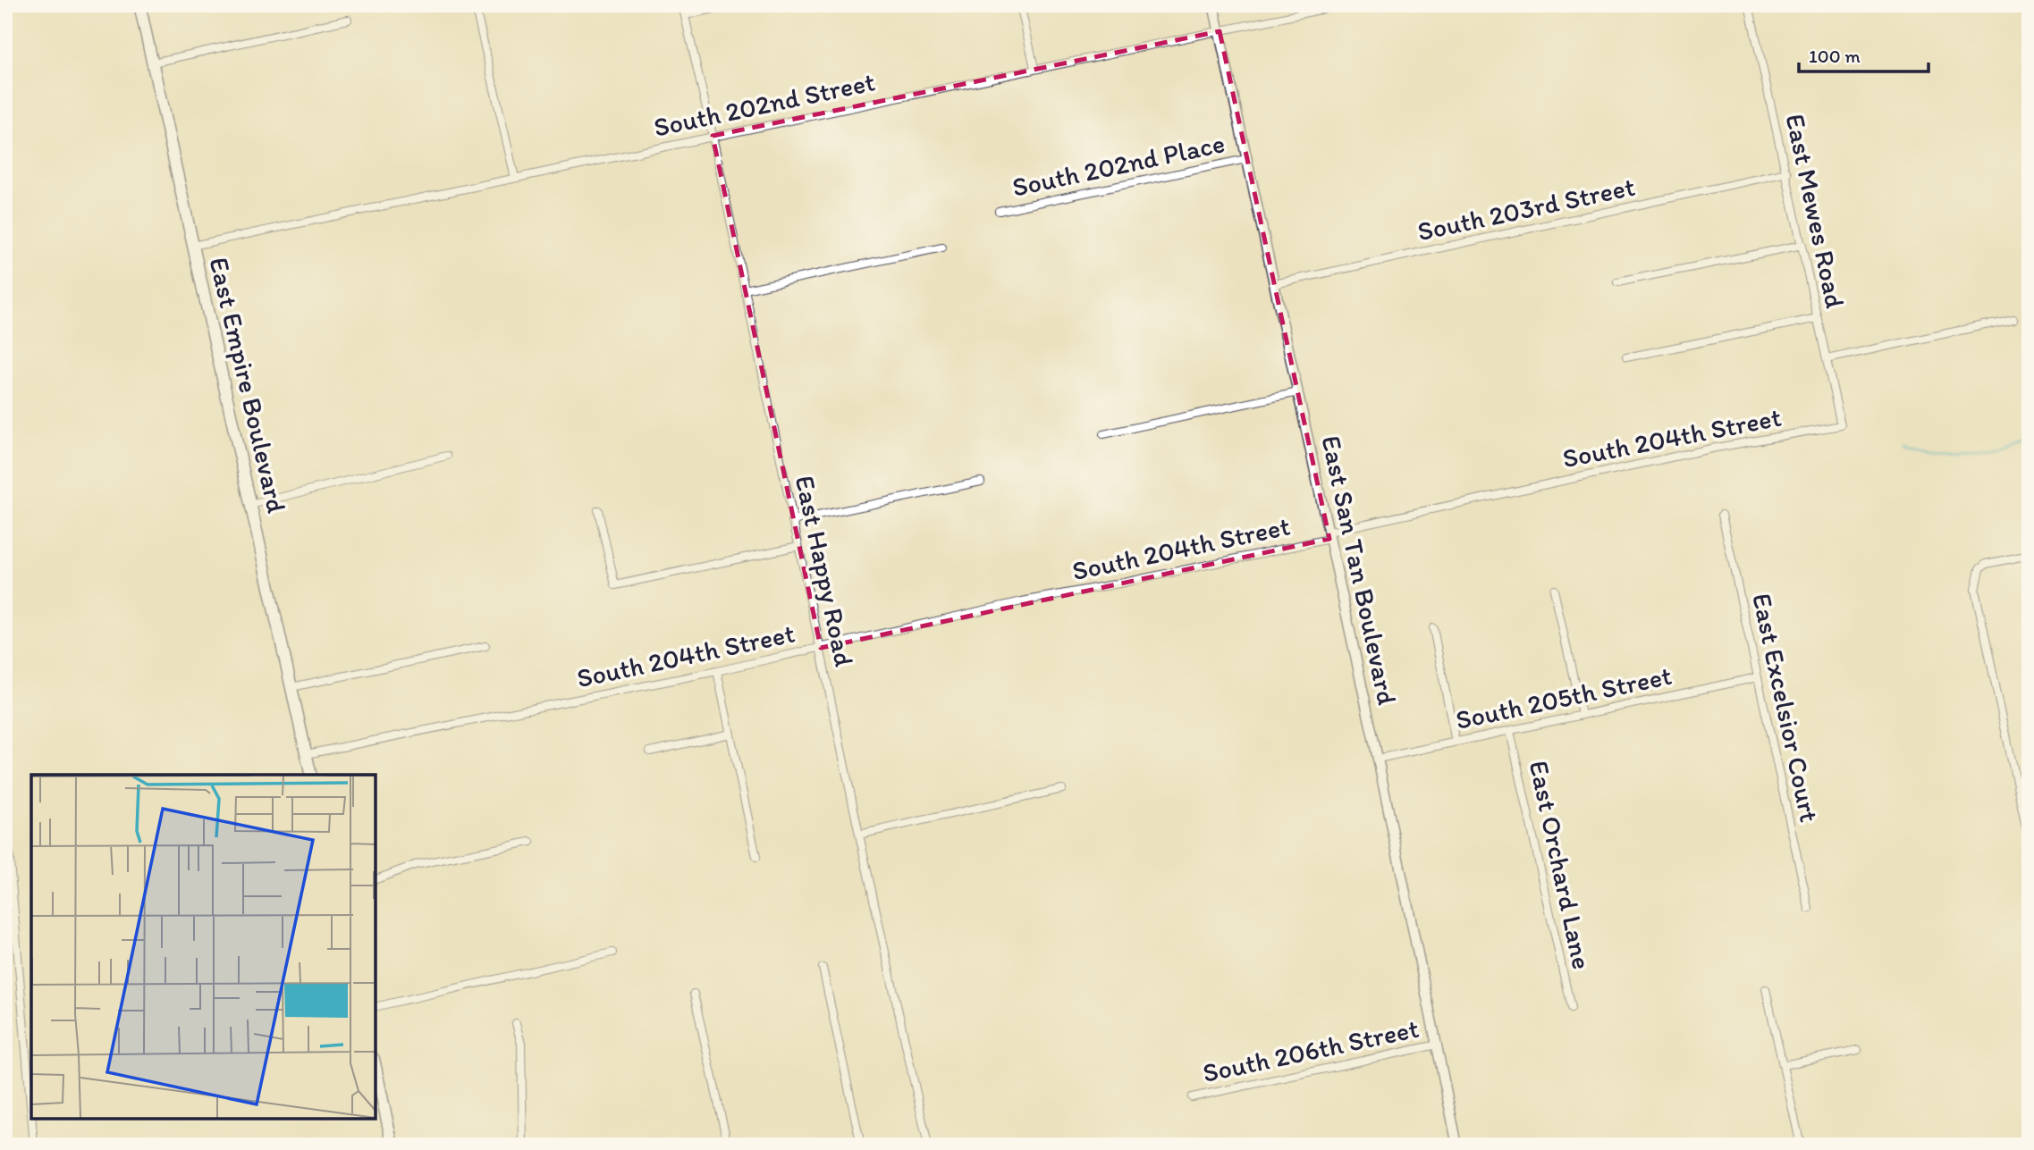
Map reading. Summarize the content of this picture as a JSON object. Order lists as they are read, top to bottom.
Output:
{
  "streets": {
    "main road": ["East Empire Boulevard"],
    "street": [
      "South 202nd Street",
      "South 202nd Place",
      "South 203rd Street",
      "East Mewes Road",
      "South 204th Street",
      "East San Tan Boulevard",
      "East Happy Road",
      "South 205th Street",
      "East Excelsior Court",
      "East Orchard Lane",
      "South 206th Street"
    ]
  },
  "crossings": [
    ["South 202nd Street", "East Empire Boulevard"],
    ["South 202nd Street", "East San Tan Boulevard"],
    ["South 202nd Street", "East Happy Road"],
    ["South 202nd Place", "East San Tan Boulevard"],
    ["South 203rd Street", "East Mewes Road"],
    ["South 203rd Street", "East San Tan Boulevard"],
    ["East Mewes Road", "South 204th Street"],
    ["East Empire Boulevard", "South 204th Street"],
    ["South 204th Street", "East San Tan Boulevard"],
    ["South 204th Street", "East Happy Road"],
    ["East San Tan Boulevard", "South 205th Street"],
    ["East San Tan Boulevard", "South 206th Street"],
    ["South 205th Street", "East Excelsior Court"],
    ["South 205th Street", "East Orchard Lane"]
  ],
  "scale_bar": "100 m"
}
